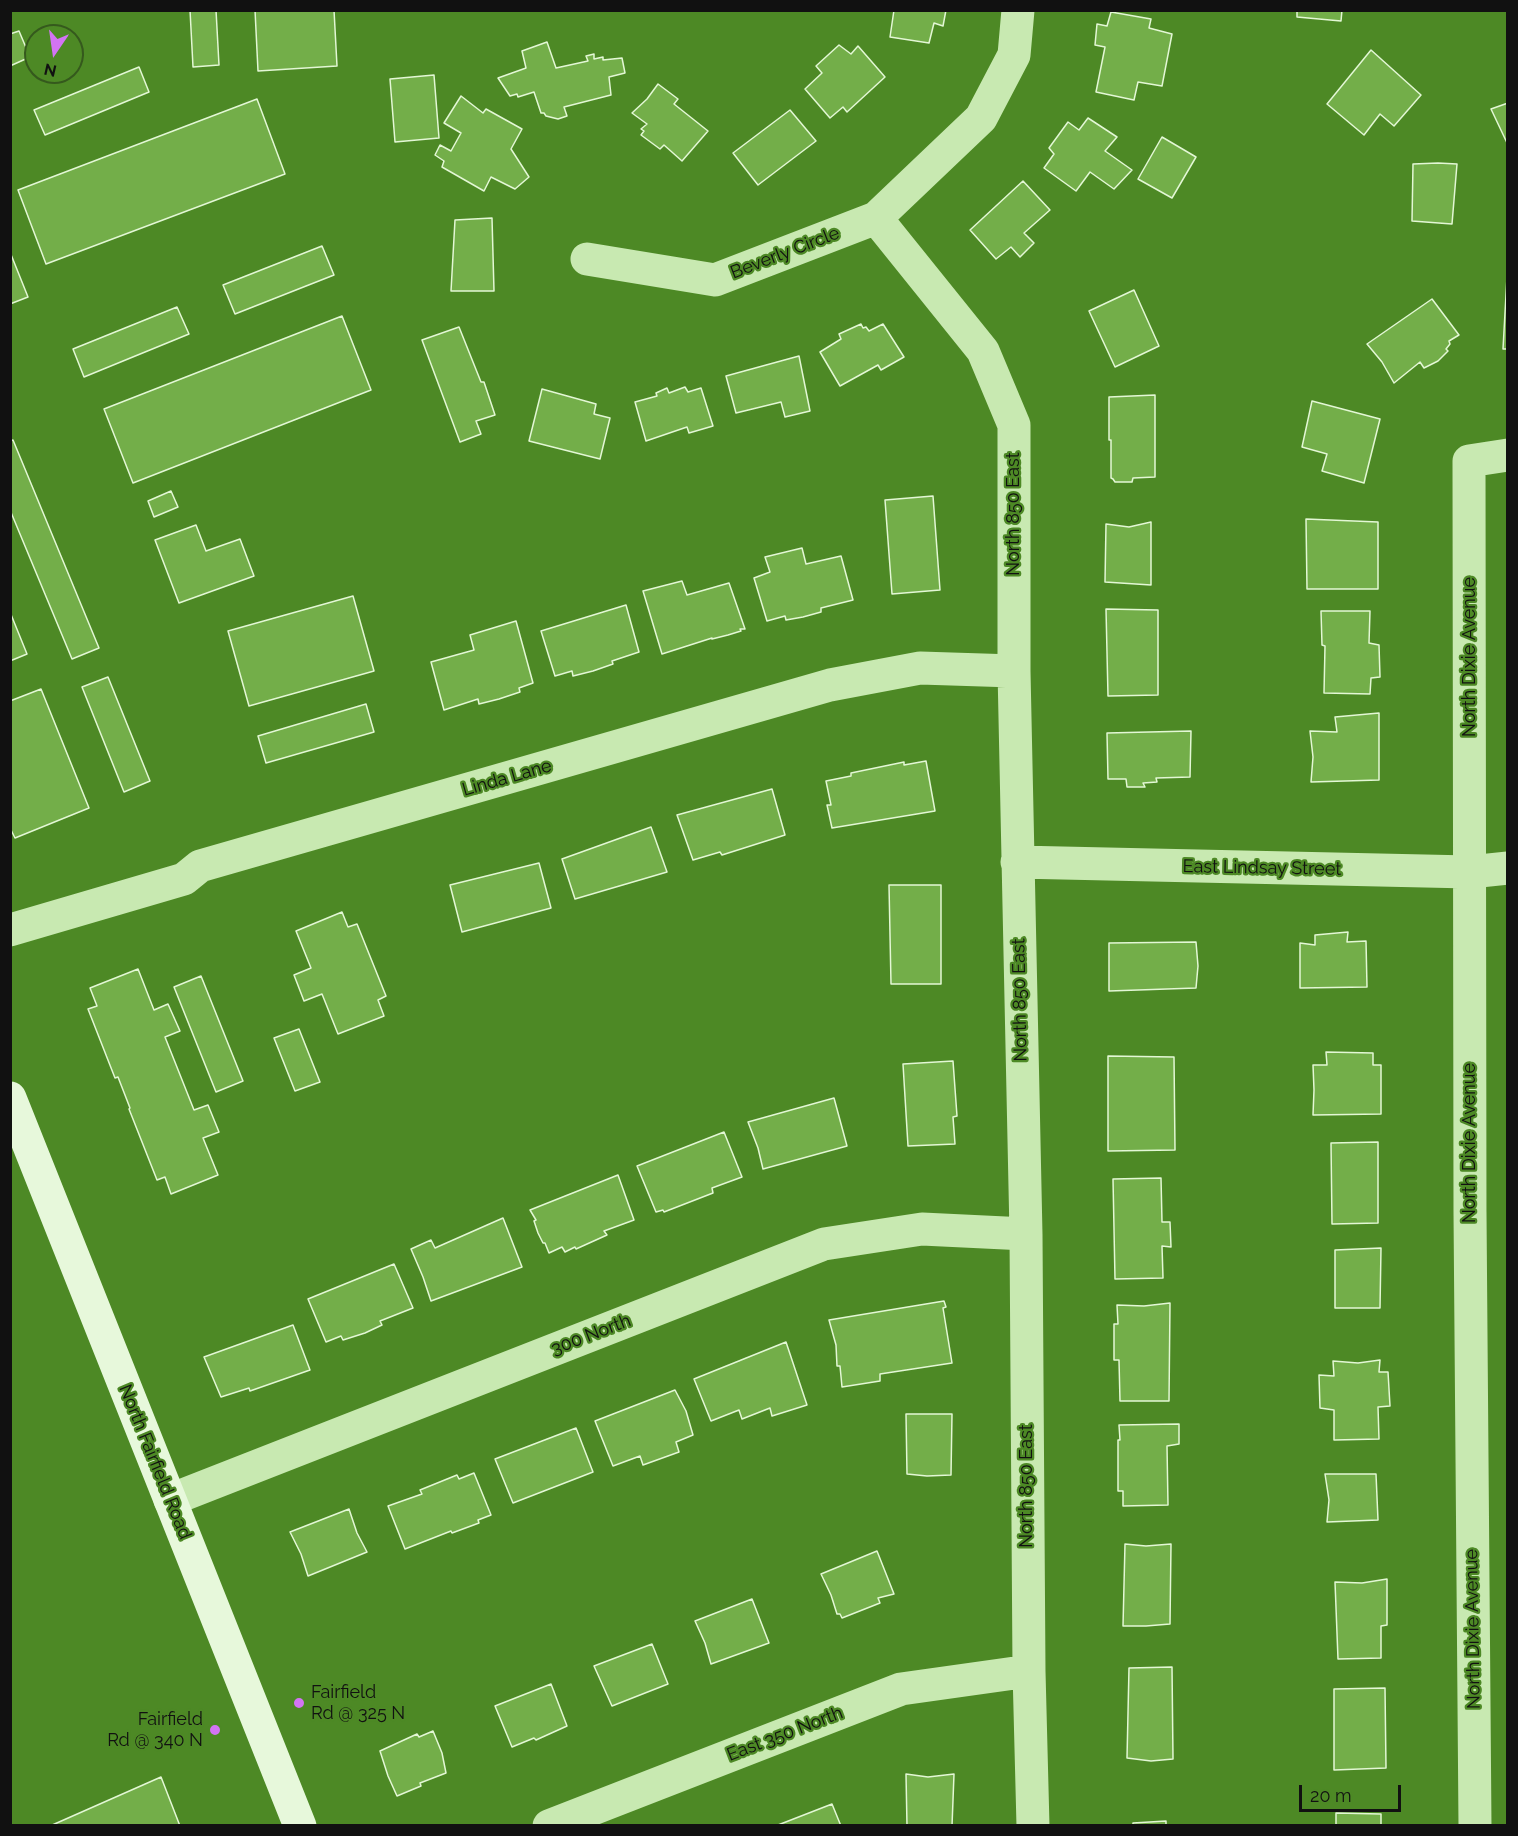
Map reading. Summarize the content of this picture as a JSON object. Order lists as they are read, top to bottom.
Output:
{
  "streets": {
    "main road": ["North Fairfield Road"],
    "street": [
      "Beverly Circle",
      "North 850 East",
      "North Dixie Avenue",
      "Linda Lane",
      "East Lindsay Street",
      "300 North",
      "East 350 North"
    ]
  },
  "crossings": [
    ["Beverly Circle", "North 850 East"],
    ["North 850 East", "Linda Lane"],
    ["North 850 East", "East Lindsay Street"],
    ["North 850 East", "300 North"],
    ["North 850 East", "East 350 North"],
    ["North Dixie Avenue", "East Lindsay Street"],
    ["300 North", "North Fairfield Road"]
  ],
  "places": ["Fairfield Rd @ 325 N", "Fairfield Rd @ 340 N"],
  "scale_bar": "20 m",
  "north": "bottom"
}
